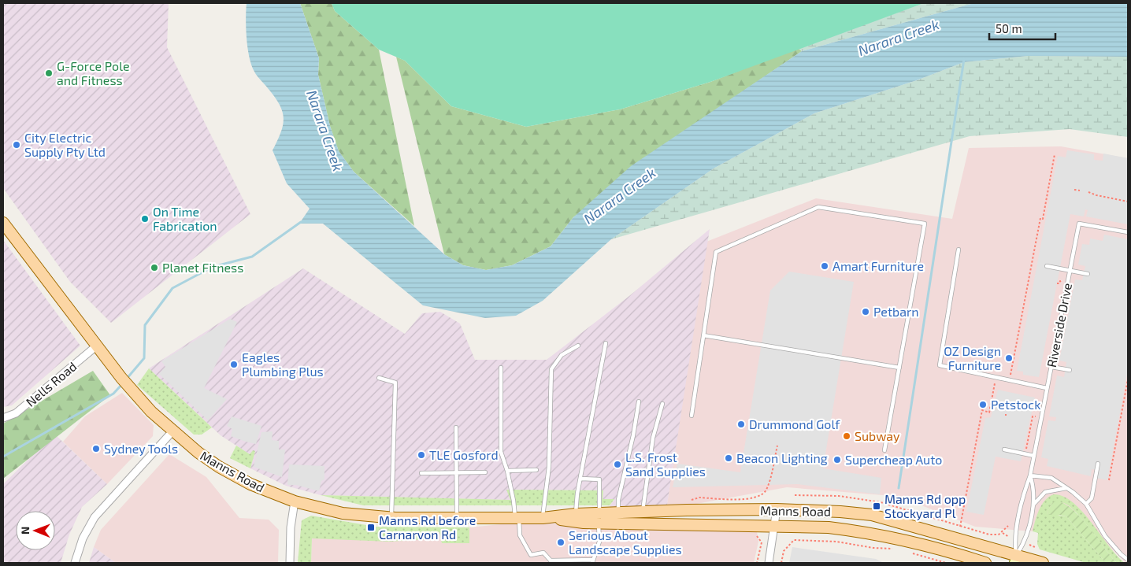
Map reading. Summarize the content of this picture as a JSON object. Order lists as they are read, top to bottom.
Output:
{
  "streets": {
    "main road": ["Manns Road"],
    "street": ["Nells Road"],
    "lane": ["Riverside Drive"]
  },
  "crossings": [
    ["Riverside Drive", "Manns Road"],
    ["Nells Road", "Manns Road"]
  ],
  "water": ["Narara Creek"],
  "places": {
    "other": [
      "G-Force Pole and Fitness",
      "City Electric Supply Pty Ltd",
      "On Time Fabrication",
      "Amart Furniture",
      "Planet Fitness",
      "Petbarn",
      "OZ Design Furniture",
      "Eagles Plumbing Plus",
      "Petstock",
      "Drummond Golf",
      "Subway",
      "Sydney Tools",
      "TLE Gosford",
      "Beacon Lighting",
      "Supercheap Auto",
      "L.S. Frost Sand Supplies",
      "Serious About Landscape Supplies"
    ],
    "transit": ["Manns Rd opp Stockyard Pl", "Manns Rd before Carnarvon Rd"]
  },
  "scale_bar": "50 m",
  "north": "left"
}
